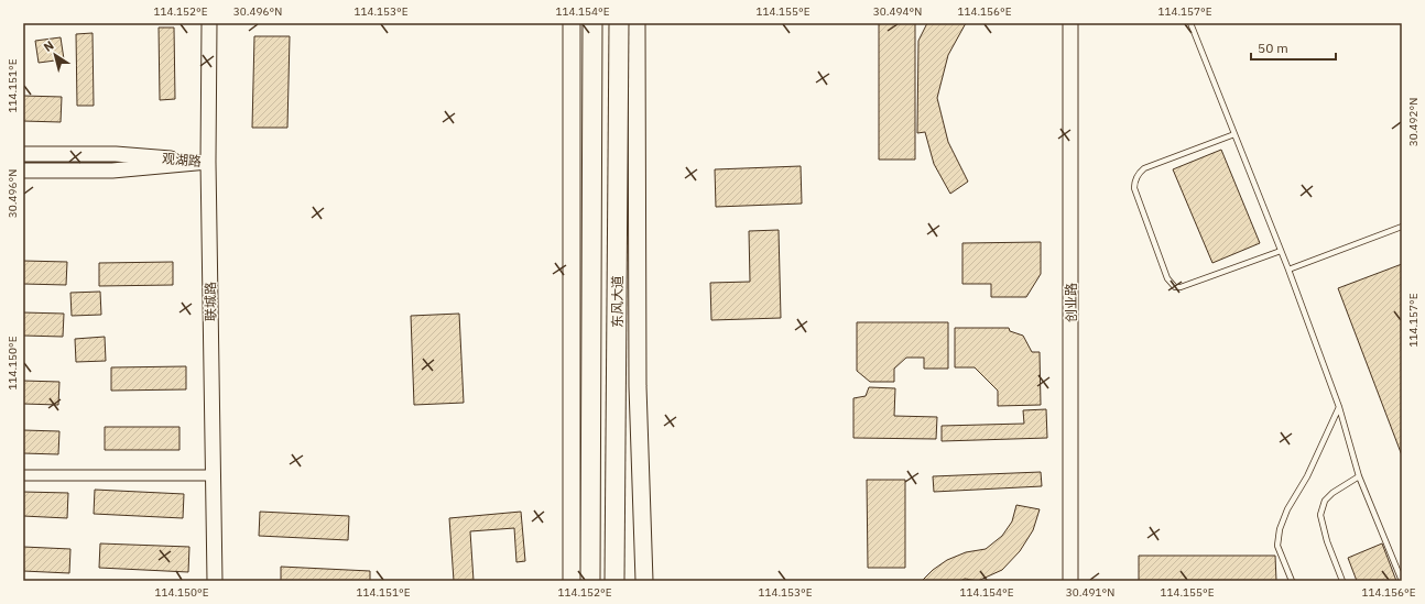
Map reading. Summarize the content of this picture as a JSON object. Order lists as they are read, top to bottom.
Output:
{
  "streets": {
    "highway": ["东风大道"],
    "main road": ["观湖路", "联城路", "创业路"]
  },
  "crossings": [
    ["观湖路", "联城路"]
  ],
  "scale_bar": "50 m",
  "north": "top left",
  "coordinates": [
    "114.152°E",
    "30.496°N",
    "114.153°E",
    "114.154°E",
    "114.155°E",
    "30.494°N",
    "114.156°E",
    "114.157°E",
    "114.151°E",
    "30.492°N",
    "114.150°E",
    "30.491°N"
  ]
}
